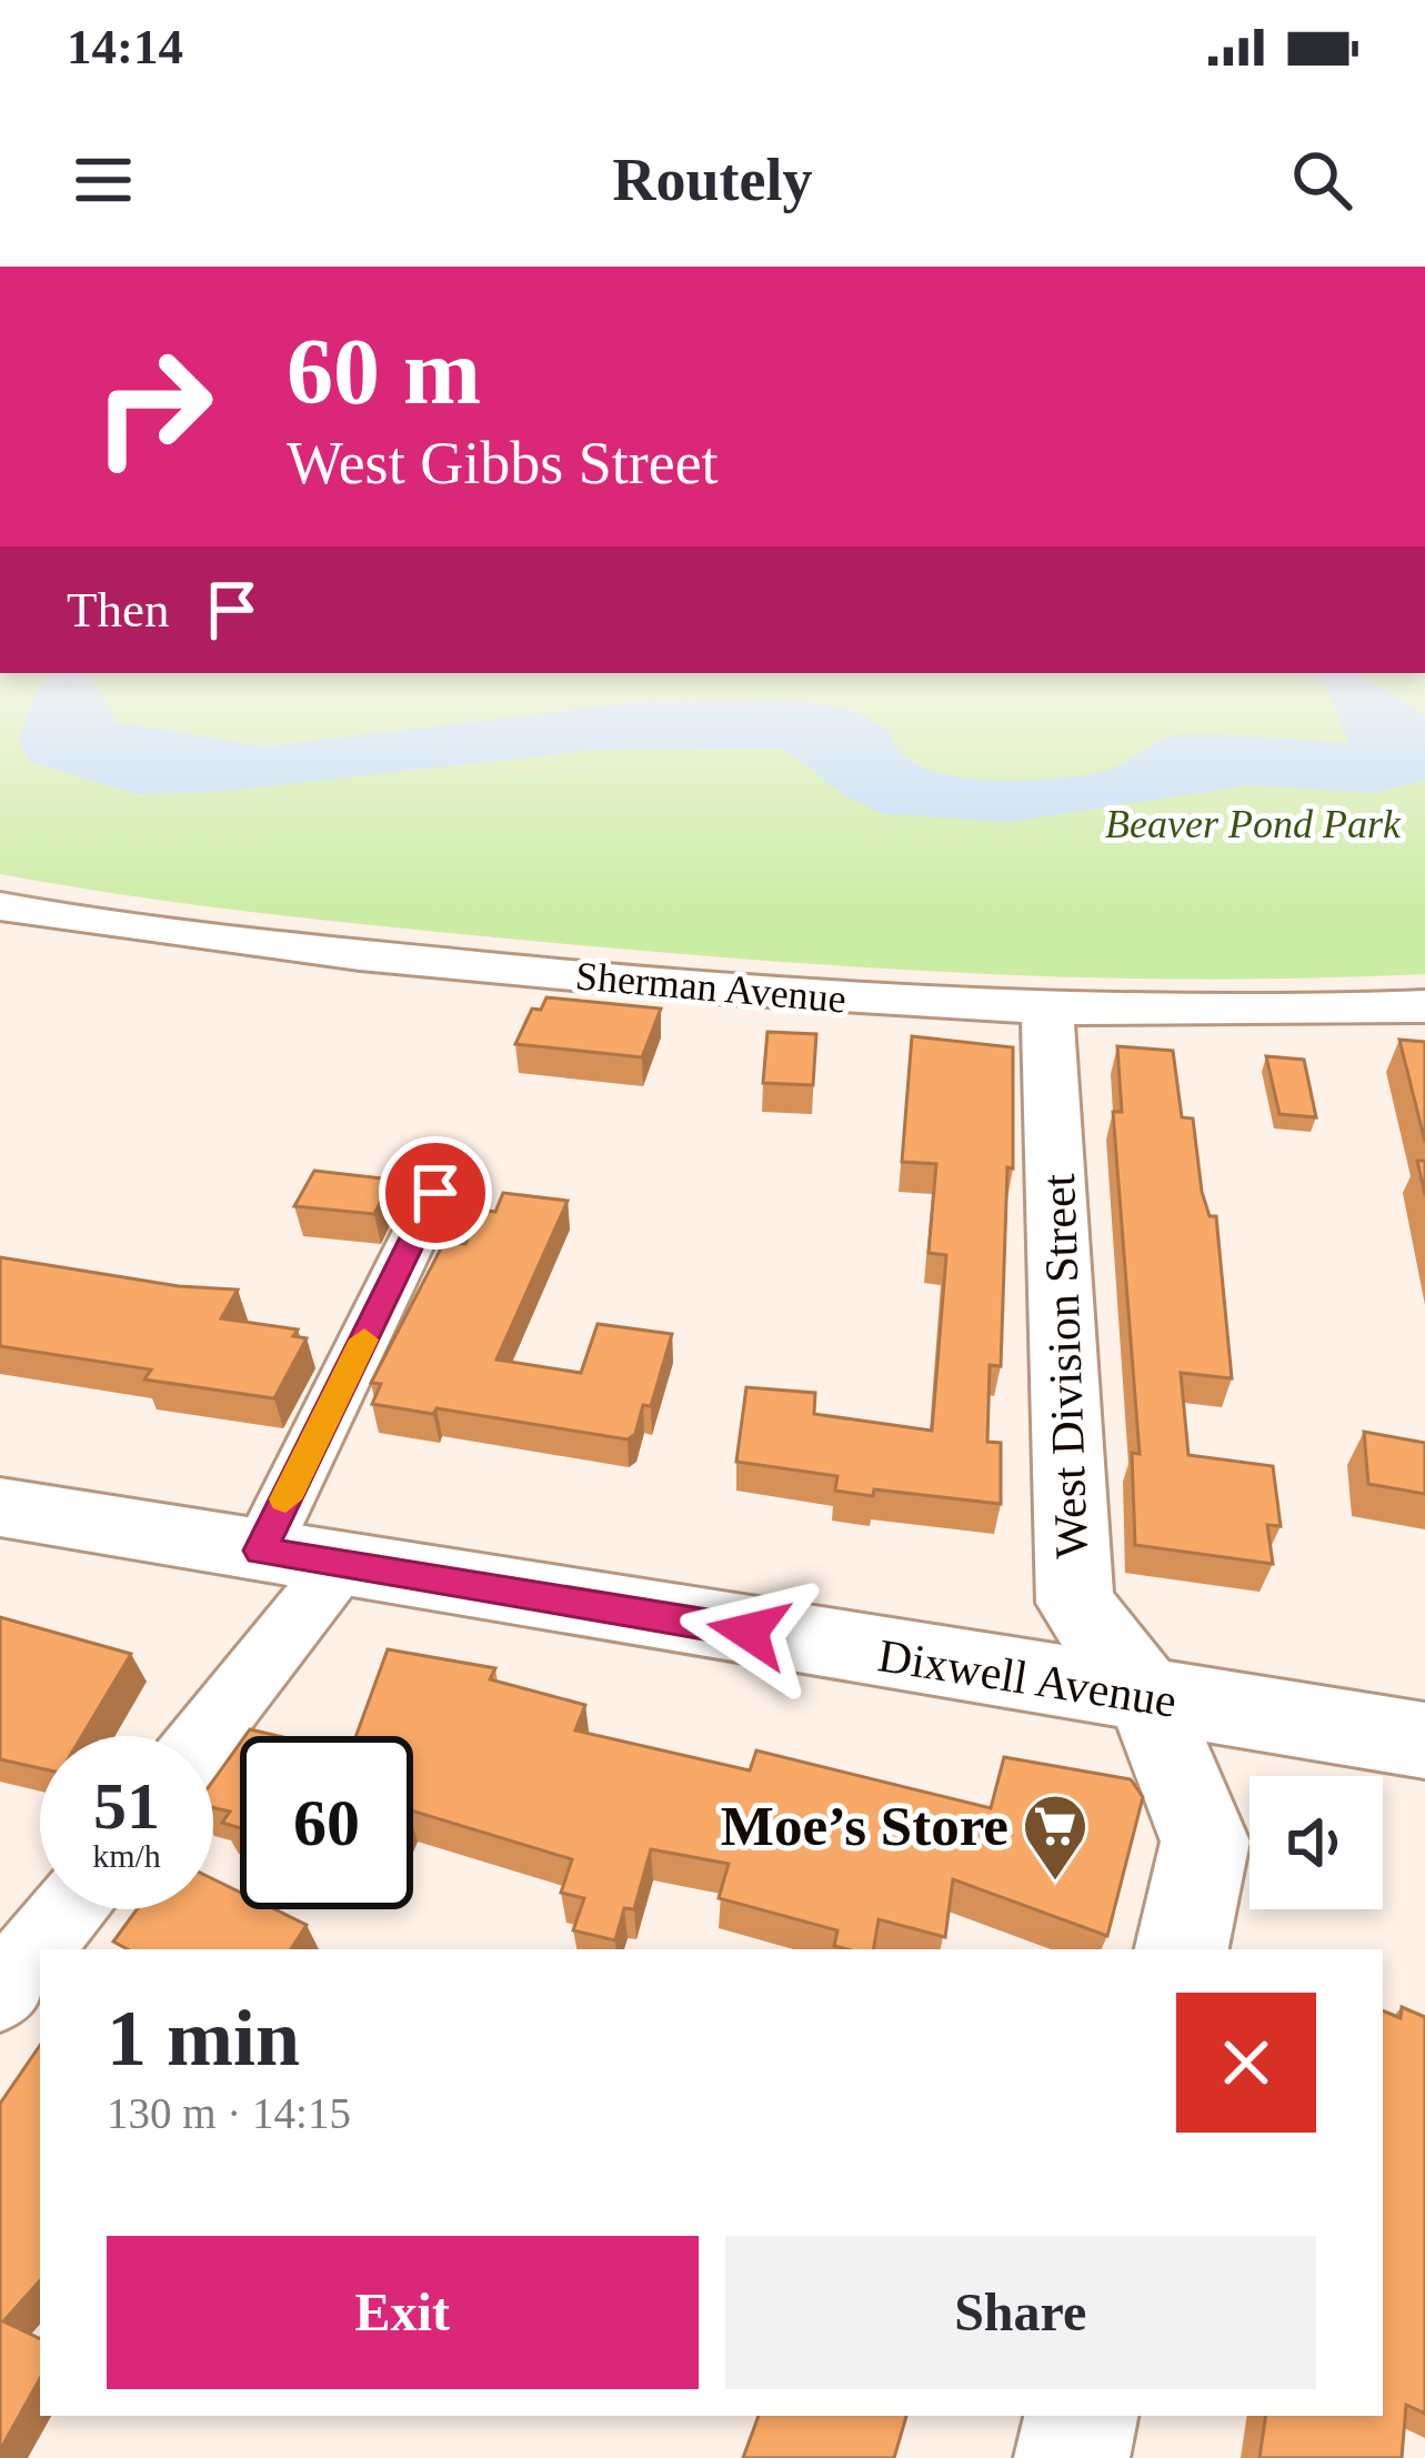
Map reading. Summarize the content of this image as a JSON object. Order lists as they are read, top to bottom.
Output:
{
  "streets": {
    "main road": ["Sherman Avenue", "West Division Street", "Dixwell Avenue"]
  },
  "crossings": [
    ["Sherman Avenue", "West Division Street"],
    ["West Division Street", "Dixwell Avenue"]
  ],
  "parks": ["Beaver Pond Park"],
  "places": {
    "supermarket": ["Moe’s Store"]
  },
  "page": {
    "status": "14:14",
    "header": "Routely",
    "turn": ["60 m", "West Gibbs Street"],
    "then": "Then",
    "speed": "51 km/h",
    "limit": "60",
    "heading": ["1 min", "130 m · 14:15"],
    "buttons": ["Exit", "Share"]
  }
}
